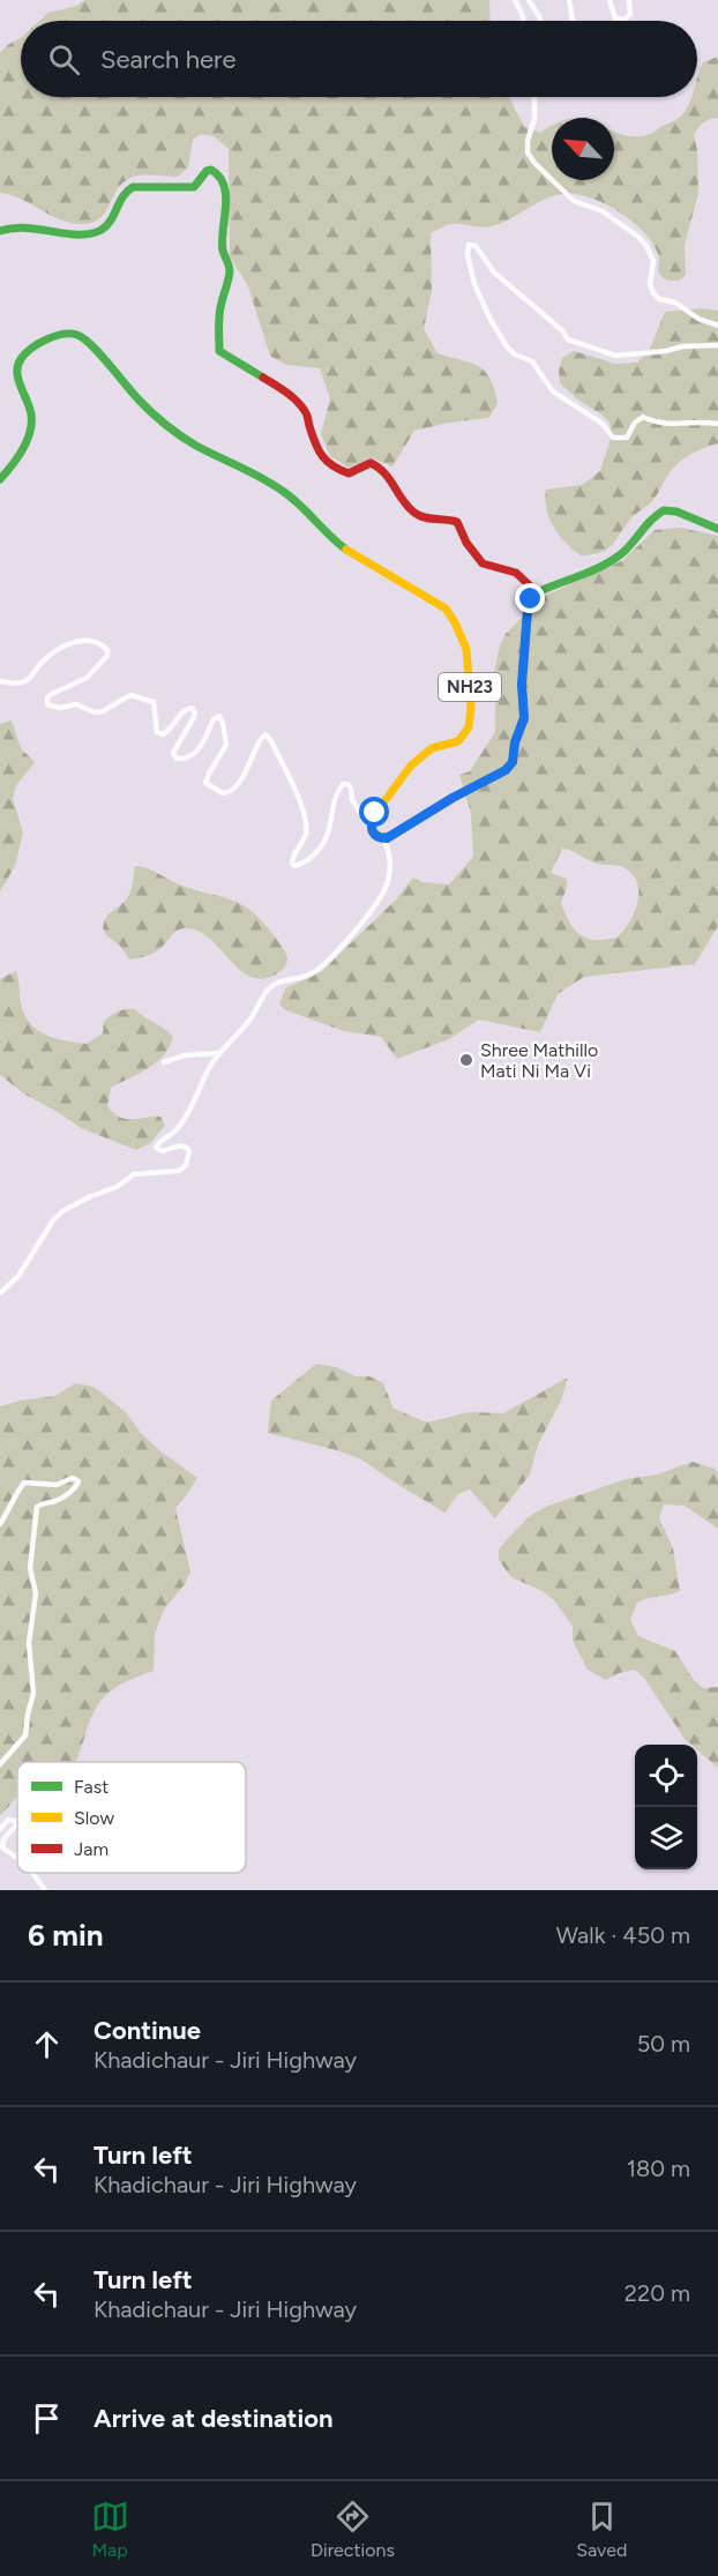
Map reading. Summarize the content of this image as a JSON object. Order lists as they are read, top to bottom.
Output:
{
  "streets": {
    "main road": ["NH23"]
  },
  "places": ["Shree Mathillo Mati Ni Ma Vi"],
  "legend": ["Fast", "Slow", "Jam"],
  "north": "top left",
  "page": {
    "search": "Search here",
    "heading": ["6 min", "Walk · 450 m"],
    "list": [
      ["Continue", "Khadichaur - Jiri Highway", "50 m"],
      ["Turn left", "Khadichaur - Jiri Highway", "180 m"],
      ["Turn left", "Khadichaur - Jiri Highway", "220 m"],
      "Arrive at destination"
    ],
    "nav": ["Map", "Directions", "Saved"]
  }
}
